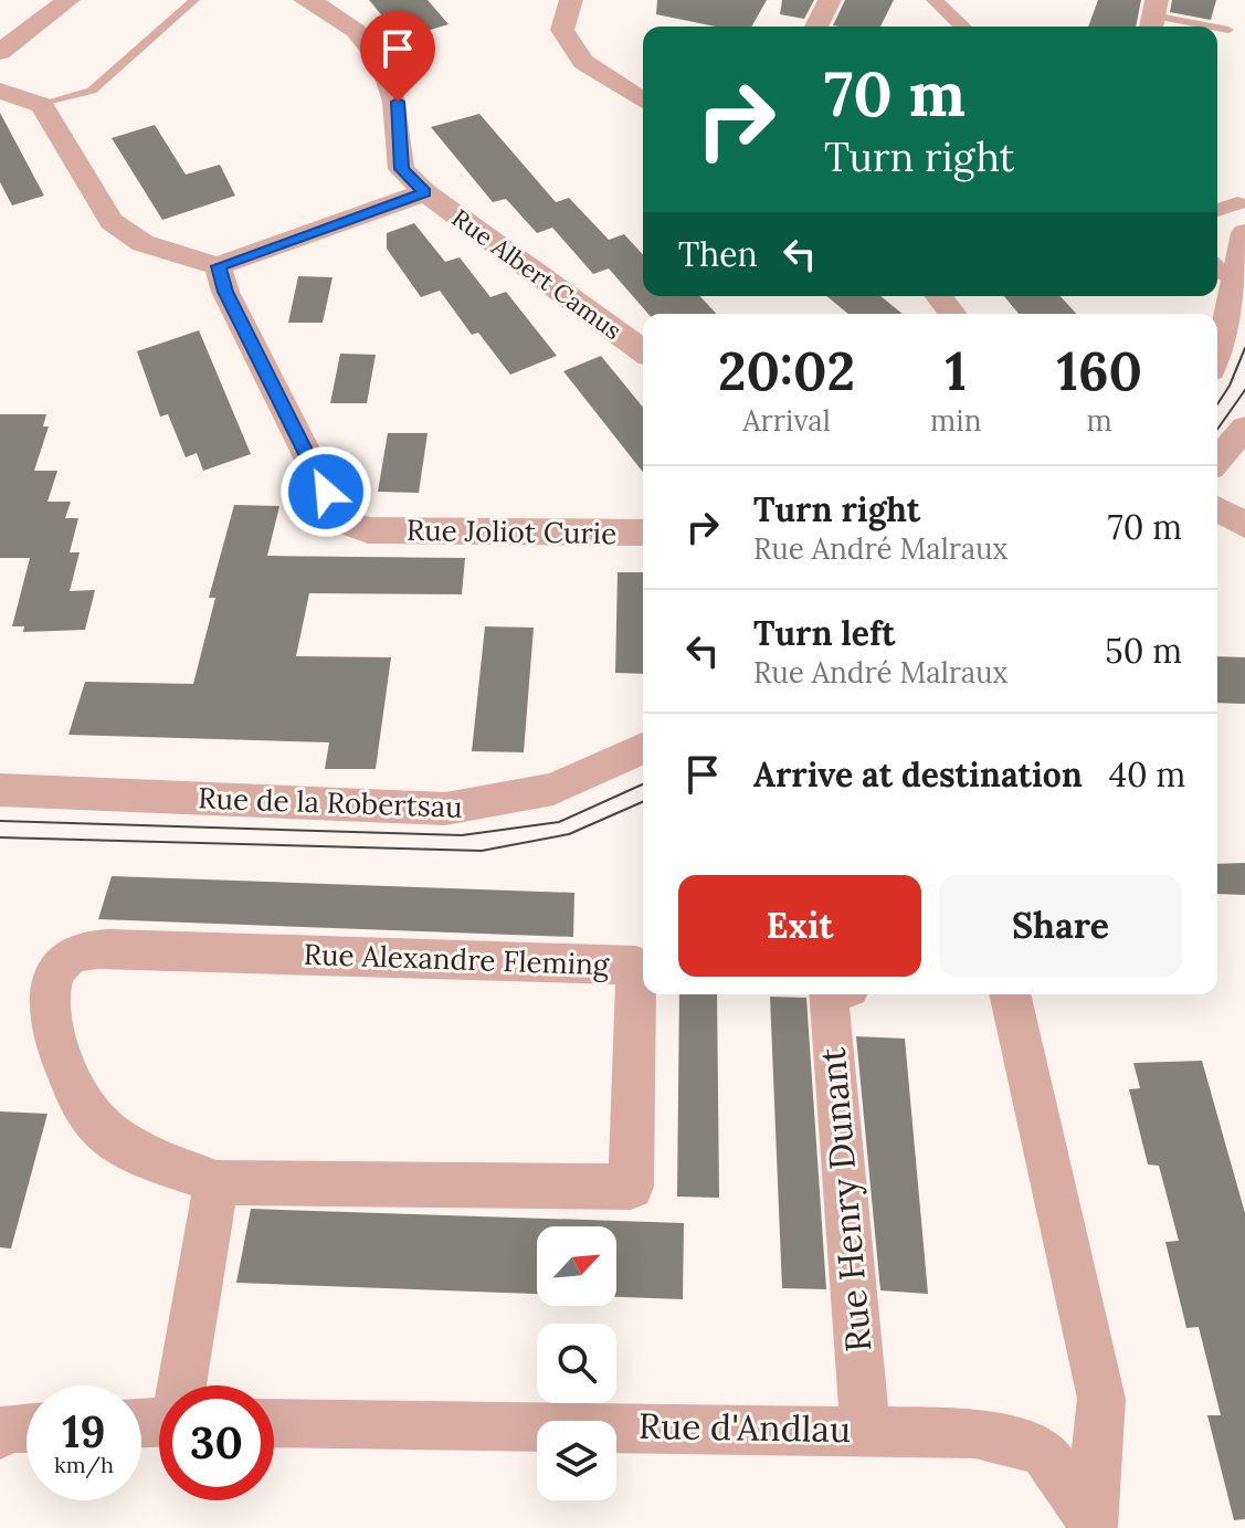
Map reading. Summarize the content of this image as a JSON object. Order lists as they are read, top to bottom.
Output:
{
  "streets": {
    "street": [
      "Rue Albert Camus",
      "Rue Joliot Curie",
      "Rue de la Robertsau",
      "Rue Alexandre Fleming",
      "Rue Henry Dunant",
      "Rue d'Andlau"
    ]
  },
  "crossings": [
    ["Rue Henry Dunant", "Rue d'Andlau"]
  ],
  "north": "top right",
  "page": {
    "turn": ["70 m", "Turn right"],
    "then": "Then",
    "eta": [
      "20:02",
      "Arrival",
      "1",
      "min",
      "160",
      "m"
    ],
    "list": [
      {
        "name": "Turn right",
        "note": "Rue André Malraux",
        "value": "70 m"
      },
      {
        "name": "Turn left",
        "note": "Rue André Malraux",
        "value": "50 m"
      },
      {
        "name": "Arrive at destination",
        "value": "40 m"
      }
    ],
    "buttons": ["Exit", "Share"],
    "speed": "19 km/h",
    "limit": "30"
  }
}
